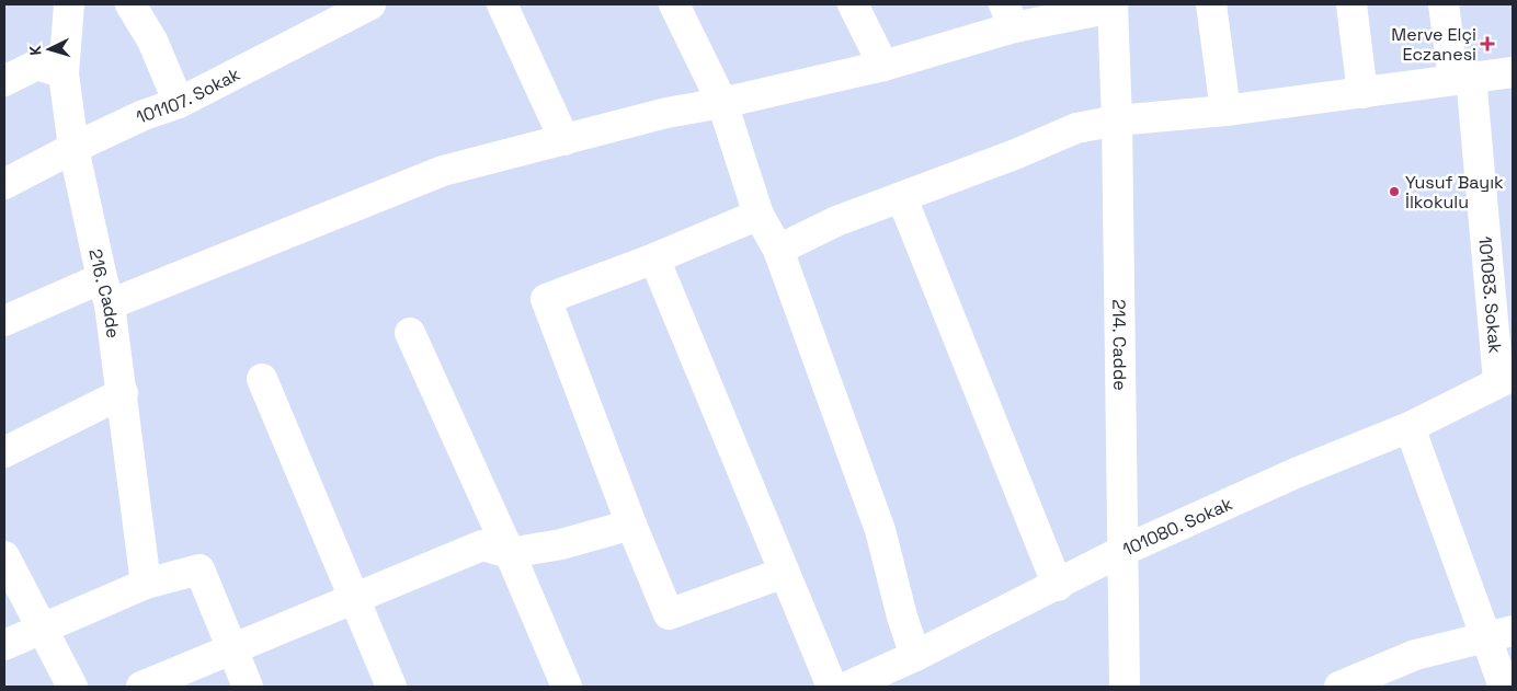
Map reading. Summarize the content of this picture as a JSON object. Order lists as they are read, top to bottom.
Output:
{
  "streets": {
    "street": [
      "101107. Sokak",
      "216. Cadde",
      "101083. Sokak",
      "214. Cadde",
      "101080. Sokak"
    ]
  },
  "crossings": [
    ["101107. Sokak", "216. Cadde"],
    ["101083. Sokak", "101080. Sokak"],
    ["214. Cadde", "101080. Sokak"]
  ],
  "places": {
    "health": ["Merve Elçi Eczanesi"],
    "other": ["Yusuf Bayık İlkokulu"]
  },
  "north": "left"
}
